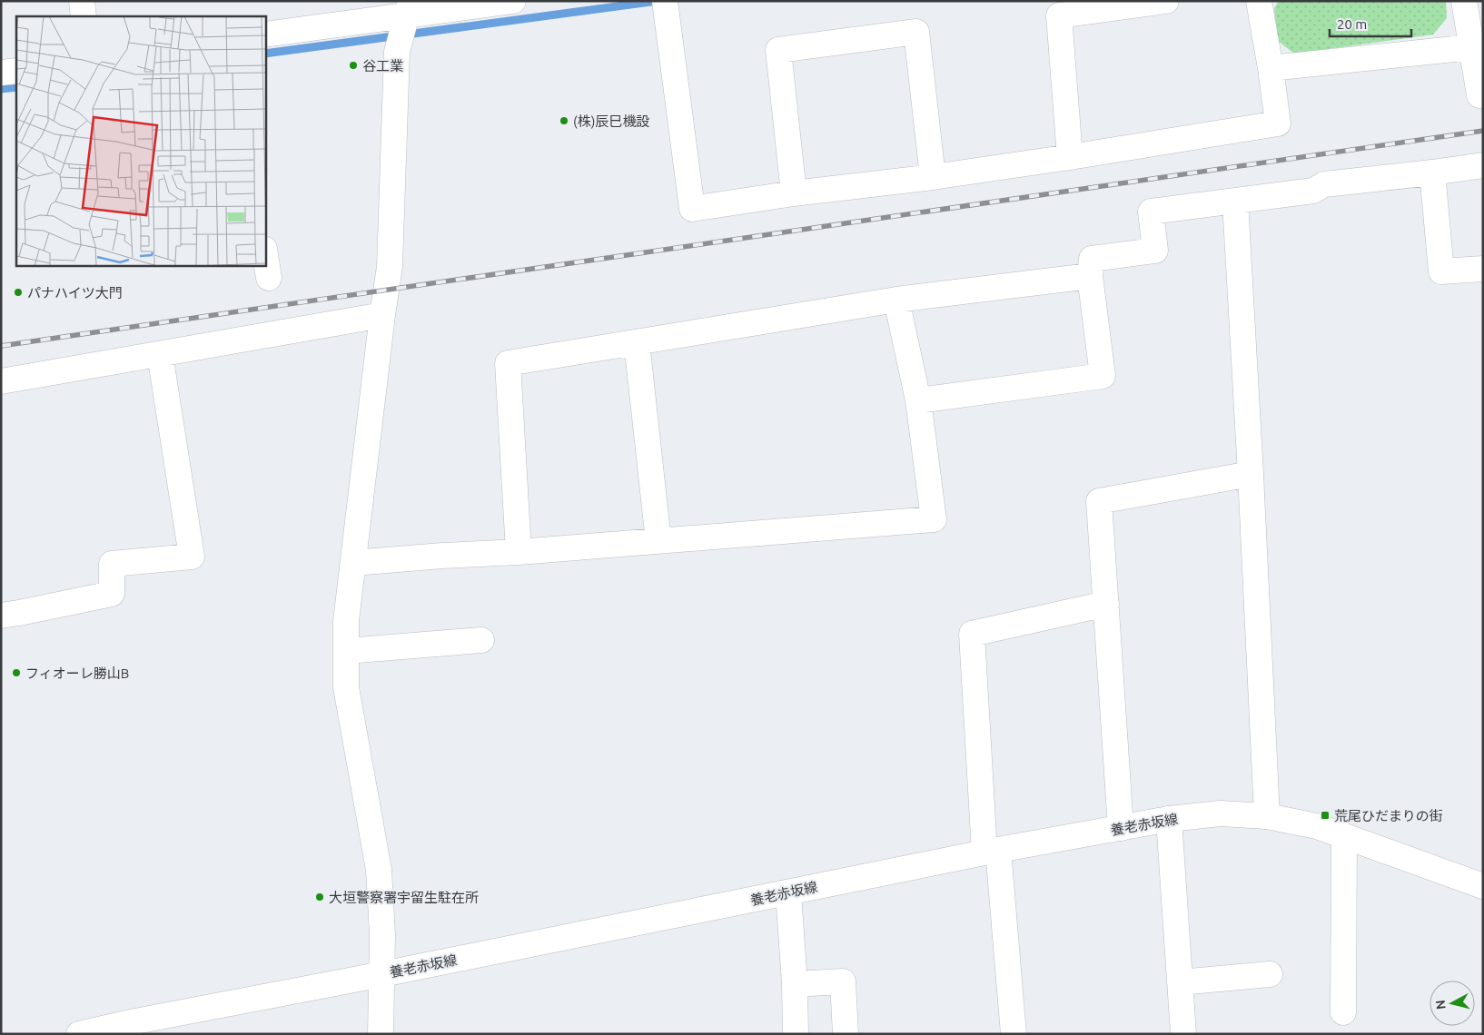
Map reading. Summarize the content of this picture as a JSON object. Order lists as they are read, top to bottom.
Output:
{
  "streets": {
    "street": ["養老赤坂線"]
  },
  "places": {
    "other": [
      "谷工業",
      "(株)辰巳機設",
      "パナハイツ大門",
      "フィオーレ勝山B",
      "大垣警察署宇留生駐在所"
    ],
    "transit": ["荒尾ひだまりの街"]
  },
  "scale_bar": "20 m",
  "north": "left"
}
